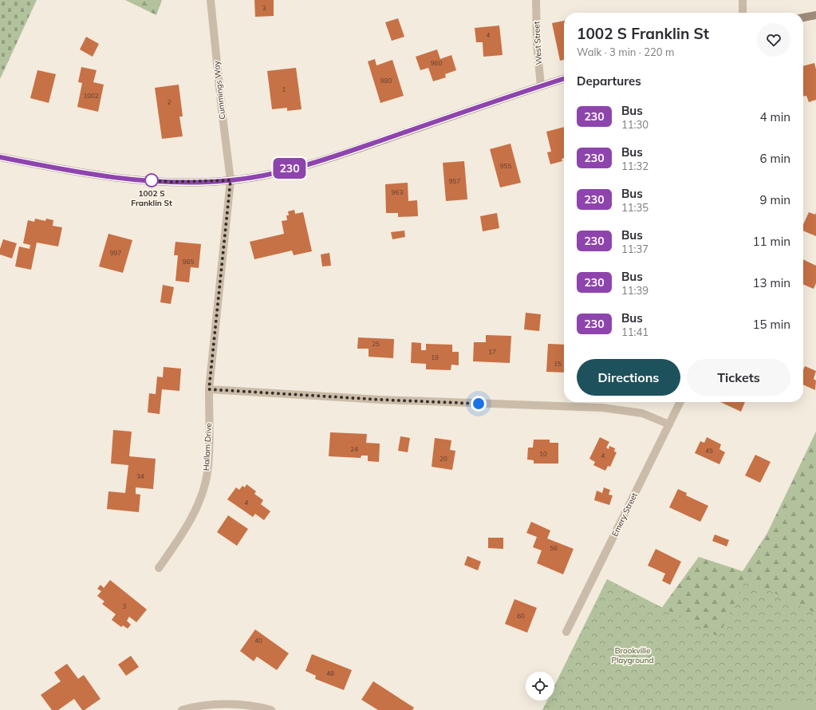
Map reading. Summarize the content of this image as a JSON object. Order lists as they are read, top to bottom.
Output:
{
  "streets": {
    "street": [
      "West Street",
      "Cummings Way",
      "Hallam Drive",
      "Emery Street"
    ]
  },
  "crossings": [
    ["Cummings Way", "Hallam Drive"]
  ],
  "parks": ["Brookville Playground"],
  "places": ["1002 S Franklin St"],
  "lines": ["bus line 230"],
  "house_numbers": [
    "3",
    "4",
    "960",
    "980",
    "1",
    "1002",
    "2",
    "955",
    "957",
    "963",
    "997",
    "985",
    "25",
    "17",
    "19",
    "15",
    "24",
    "45",
    "10",
    "4",
    "20",
    "34",
    "4",
    "56",
    "3",
    "60",
    "40",
    "48"
  ],
  "page": {
    "on_map": "230",
    "heading": [
      ["1002 S Franklin St", "Walk · 3 min · 220 m"],
      "Departures"
    ],
    "list": [
      {
        "mark": "230",
        "name": "Bus",
        "note": "11:30",
        "value": "4 min"
      },
      {
        "mark": "230",
        "name": "Bus",
        "note": "11:32",
        "value": "6 min"
      },
      {
        "mark": "230",
        "name": "Bus",
        "note": "11:35",
        "value": "9 min"
      },
      {
        "mark": "230",
        "name": "Bus",
        "note": "11:37",
        "value": "11 min"
      },
      {
        "mark": "230",
        "name": "Bus",
        "note": "11:39",
        "value": "13 min"
      },
      {
        "mark": "230",
        "name": "Bus",
        "note": "11:41",
        "value": "15 min"
      }
    ],
    "buttons": ["Directions", "Tickets"]
  }
}
